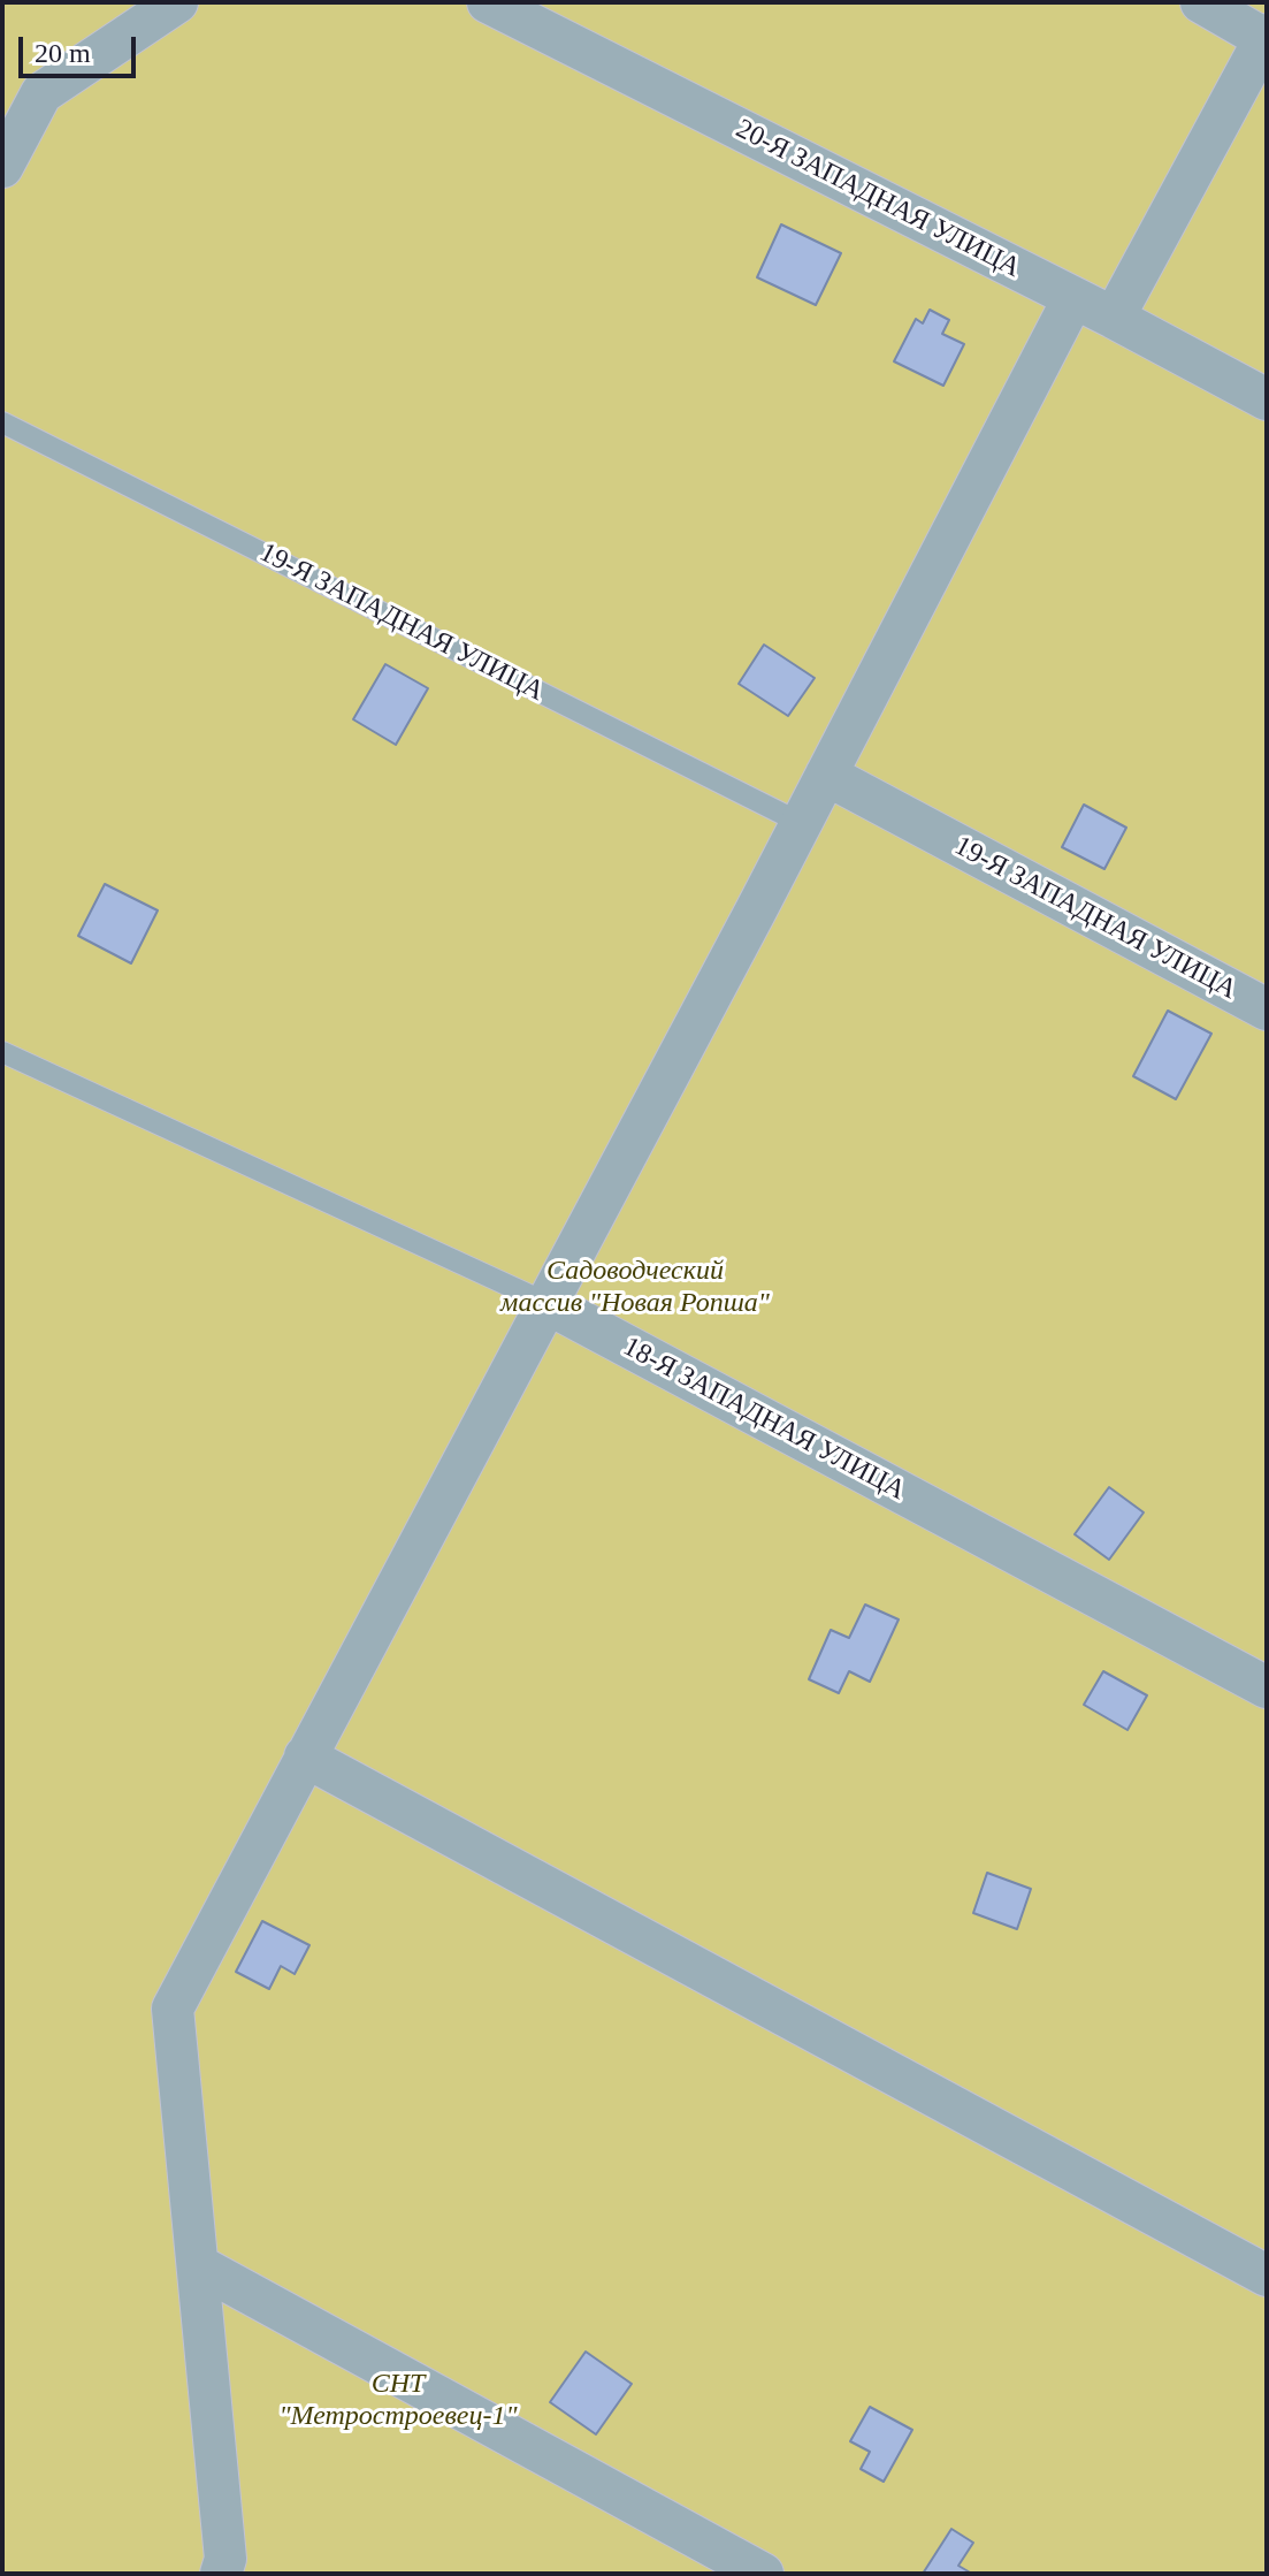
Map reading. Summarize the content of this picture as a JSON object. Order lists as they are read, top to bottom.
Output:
{
  "streets": {
    "street": ["20-Я ЗАПАДНАЯ УЛИЦА", "19-Я ЗАПАДНАЯ УЛИЦА", "18-Я ЗАПАДНАЯ УЛИЦА"]
  },
  "parks": ["Садоводческий массив \"Новая Ропша\"", "СНТ \"Метростроевец-1\""],
  "scale_bar": "20 m"
}
